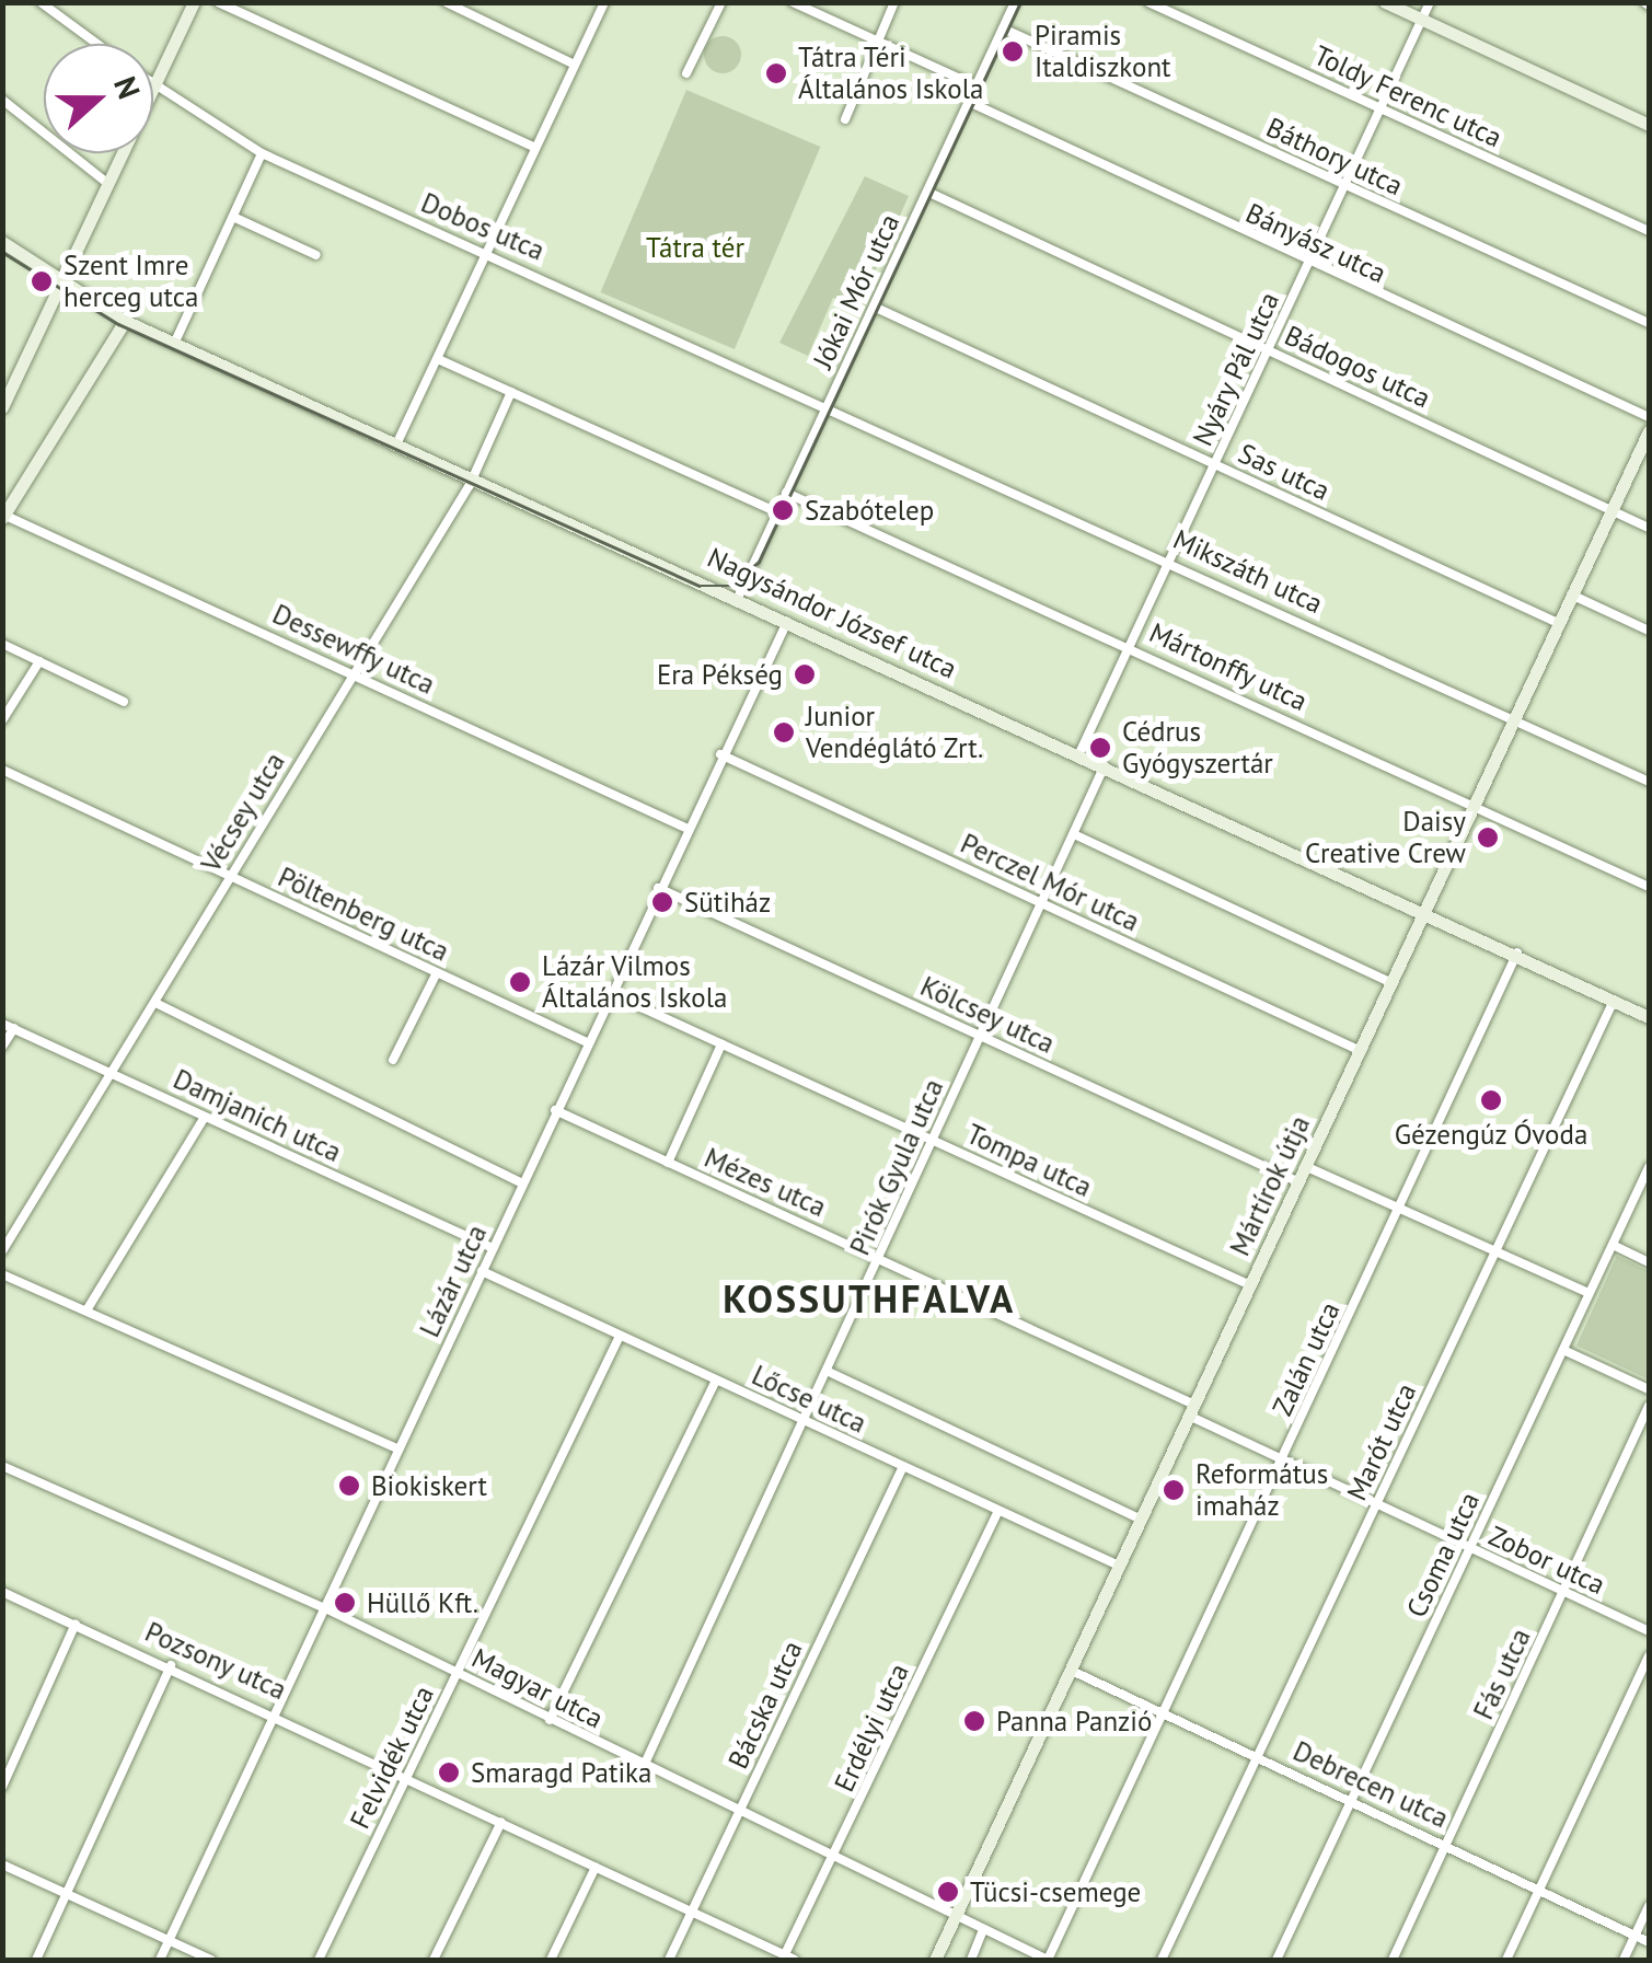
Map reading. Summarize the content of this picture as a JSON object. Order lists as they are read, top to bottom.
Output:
{
  "streets": {
    "street": [
      "Toldy Ferenc utca",
      "Báthory utca",
      "Dobos utca",
      "Bányász utca",
      "Jókai Mór utca",
      "Bádogos utca",
      "Nyáry Pál utca",
      "Sas utca",
      "Mikszáth utca",
      "Nagysándor József utca",
      "Dessewffy utca",
      "Mártonffy utca",
      "Vécsey utca",
      "Perczel Mór utca",
      "Pöltenberg utca",
      "Kölcsey utca",
      "Damjanich utca",
      "Tompa utca",
      "Pirók Gyula utca",
      "Mézes utca",
      "Mártírok útja",
      "Lázár utca",
      "Zalán utca",
      "Lőcse utca",
      "Marót utca",
      "Csoma utca",
      "Zobor utca",
      "Pozsony utca",
      "Fás utca",
      "Magyar utca",
      "Bácska utca",
      "Erdélyi utca",
      "Felvidék utca",
      "Debrecen utca"
    ]
  },
  "crossings": [
    ["Toldy Ferenc utca", "Nyáry Pál utca"],
    ["Báthory utca", "Jókai Mór utca"],
    ["Báthory utca", "Nyáry Pál utca"],
    ["Dobos utca", "Jókai Mór utca"],
    ["Dobos utca", "Mikszáth utca"],
    ["Bányász utca", "Jókai Mór utca"],
    ["Bányász utca", "Nyáry Pál utca"],
    ["Jókai Mór utca", "Bádogos utca"],
    ["Jókai Mór utca", "Sas utca"],
    ["Jókai Mór utca", "Mikszáth utca"],
    ["Jókai Mór utca", "Nagysándor József utca"],
    ["Jókai Mór utca", "Mártonffy utca"],
    ["Bádogos utca", "Nyáry Pál utca"],
    ["Bádogos utca", "Mártírok útja"],
    ["Nyáry Pál utca", "Sas utca"],
    ["Nyáry Pál utca", "Mikszáth utca"],
    ["Nyáry Pál utca", "Nagysándor József utca"],
    ["Nyáry Pál utca", "Mártonffy utca"],
    ["Sas utca", "Mártírok útja"],
    ["Mikszáth utca", "Mártírok útja"],
    ["Nagysándor József utca", "Vécsey utca"],
    ["Nagysándor József utca", "Pirók Gyula utca"],
    ["Nagysándor József utca", "Mártírok útja"],
    ["Nagysándor József utca", "Lázár utca"],
    ["Nagysándor József utca", "Zalán utca"],
    ["Nagysándor József utca", "Marót utca"],
    ["Dessewffy utca", "Vécsey utca"],
    ["Dessewffy utca", "Lázár utca"],
    ["Mártonffy utca", "Mártírok útja"],
    ["Vécsey utca", "Pöltenberg utca"],
    ["Vécsey utca", "Damjanich utca"],
    ["Perczel Mór utca", "Pirók Gyula utca"],
    ["Perczel Mór utca", "Mártírok útja"],
    ["Perczel Mór utca", "Lázár utca"],
    ["Pöltenberg utca", "Lázár utca"],
    ["Kölcsey utca", "Pirók Gyula utca"],
    ["Kölcsey utca", "Mártírok útja"],
    ["Kölcsey utca", "Lázár utca"],
    ["Damjanich utca", "Lázár utca"],
    ["Tompa utca", "Pirók Gyula utca"],
    ["Tompa utca", "Mártírok útja"],
    ["Tompa utca", "Lázár utca"],
    ["Pirók Gyula utca", "Mézes utca"],
    ["Pirók Gyula utca", "Lőcse utca"],
    ["Pirók Gyula utca", "Magyar utca"],
    ["Mézes utca", "Mártírok útja"],
    ["Mézes utca", "Lázár utca"],
    ["Mézes utca", "Zobor utca"],
    ["Mártírok útja", "Lőcse utca"],
    ["Mártírok útja", "Zobor utca"],
    ["Mártírok útja", "Magyar utca"],
    ["Mártírok útja", "Debrecen utca"],
    ["Lázár utca", "Lőcse utca"],
    ["Lázár utca", "Pozsony utca"],
    ["Lázár utca", "Magyar utca"],
    ["Zalán utca", "Zobor utca"],
    ["Zalán utca", "Magyar utca"],
    ["Zalán utca", "Debrecen utca"],
    ["Lőcse utca", "Bácska utca"],
    ["Lőcse utca", "Erdélyi utca"],
    ["Lőcse utca", "Felvidék utca"],
    ["Marót utca", "Zobor utca"],
    ["Marót utca", "Debrecen utca"],
    ["Csoma utca", "Zobor utca"],
    ["Csoma utca", "Debrecen utca"],
    ["Zobor utca", "Fás utca"],
    ["Pozsony utca", "Bácska utca"],
    ["Pozsony utca", "Felvidék utca"],
    ["Fás utca", "Debrecen utca"],
    ["Magyar utca", "Bácska utca"],
    ["Magyar utca", "Erdélyi utca"],
    ["Magyar utca", "Felvidék utca"]
  ],
  "districts": ["KOSSUTHFALVA"],
  "parks": ["Tátra tér"],
  "places": [
    "Piramis Italdiszkont",
    "Tátra Téri Általános Iskola",
    "Szent Imre herceg utca",
    "Szabótelep",
    "Era Pékség",
    "Junior Vendéglátó Zrt.",
    "Cédrus Gyógyszertár",
    "Daisy Creative Crew",
    "Sütiház",
    "Lázár Vilmos Általános Iskola",
    "Gézengúz Óvoda",
    "Biokiskert",
    "Református imaház",
    "Hüllő Kft.",
    "Panna Panzió",
    "Smaragd Patika",
    "Tücsi-csemege"
  ],
  "north": "right"
}
